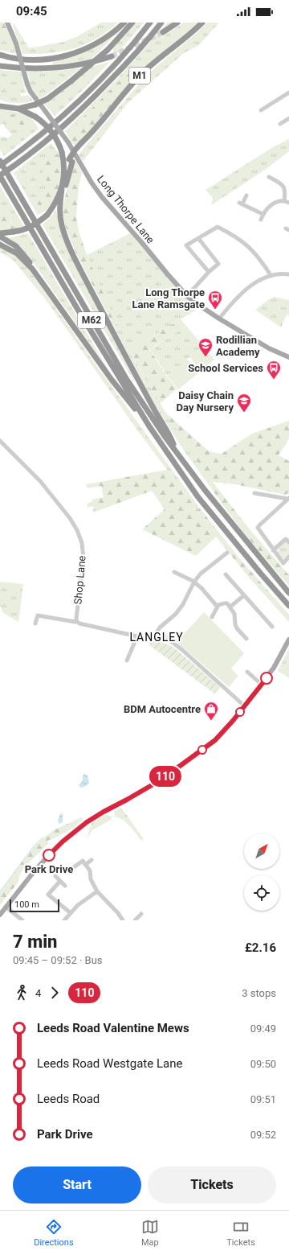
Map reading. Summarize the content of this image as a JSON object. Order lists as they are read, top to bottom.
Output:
{
  "streets": {
    "highway": ["M1", "M62"],
    "main road": ["Long Thorpe Lane"],
    "street": ["Shop Lane"]
  },
  "crossings": [
    ["M1", "M62"]
  ],
  "districts": ["LANGLEY"],
  "places": {
    "bus stop": ["Long Thorpe Lane Ramsgate", "School Services"],
    "school or university": ["Rodillian Academy", "Daisy Chain Day Nursery"],
    "shop": ["BDM Autocentre"],
    "other": ["Park Drive"]
  },
  "lines": ["bus line 110"],
  "scale_bar": "100 m",
  "north": "top right",
  "page": {
    "status": "09:45",
    "on_map": "110",
    "scale": "100 m",
    "heading": ["7 min", "09:45 – 09:52 · Bus", "£2.16"],
    "legs": ["4", "110", "3 stops"],
    "list": [
      {
        "name": "Leeds Road Valentine Mews",
        "value": "09:49"
      },
      {
        "name": "Leeds Road Westgate Lane",
        "value": "09:50"
      },
      {
        "name": "Leeds Road",
        "value": "09:51"
      },
      {
        "name": "Park Drive",
        "value": "09:52"
      }
    ],
    "buttons": ["Start", "Tickets"],
    "tabs": ["Directions", "Map", "Tickets"]
  }
}
